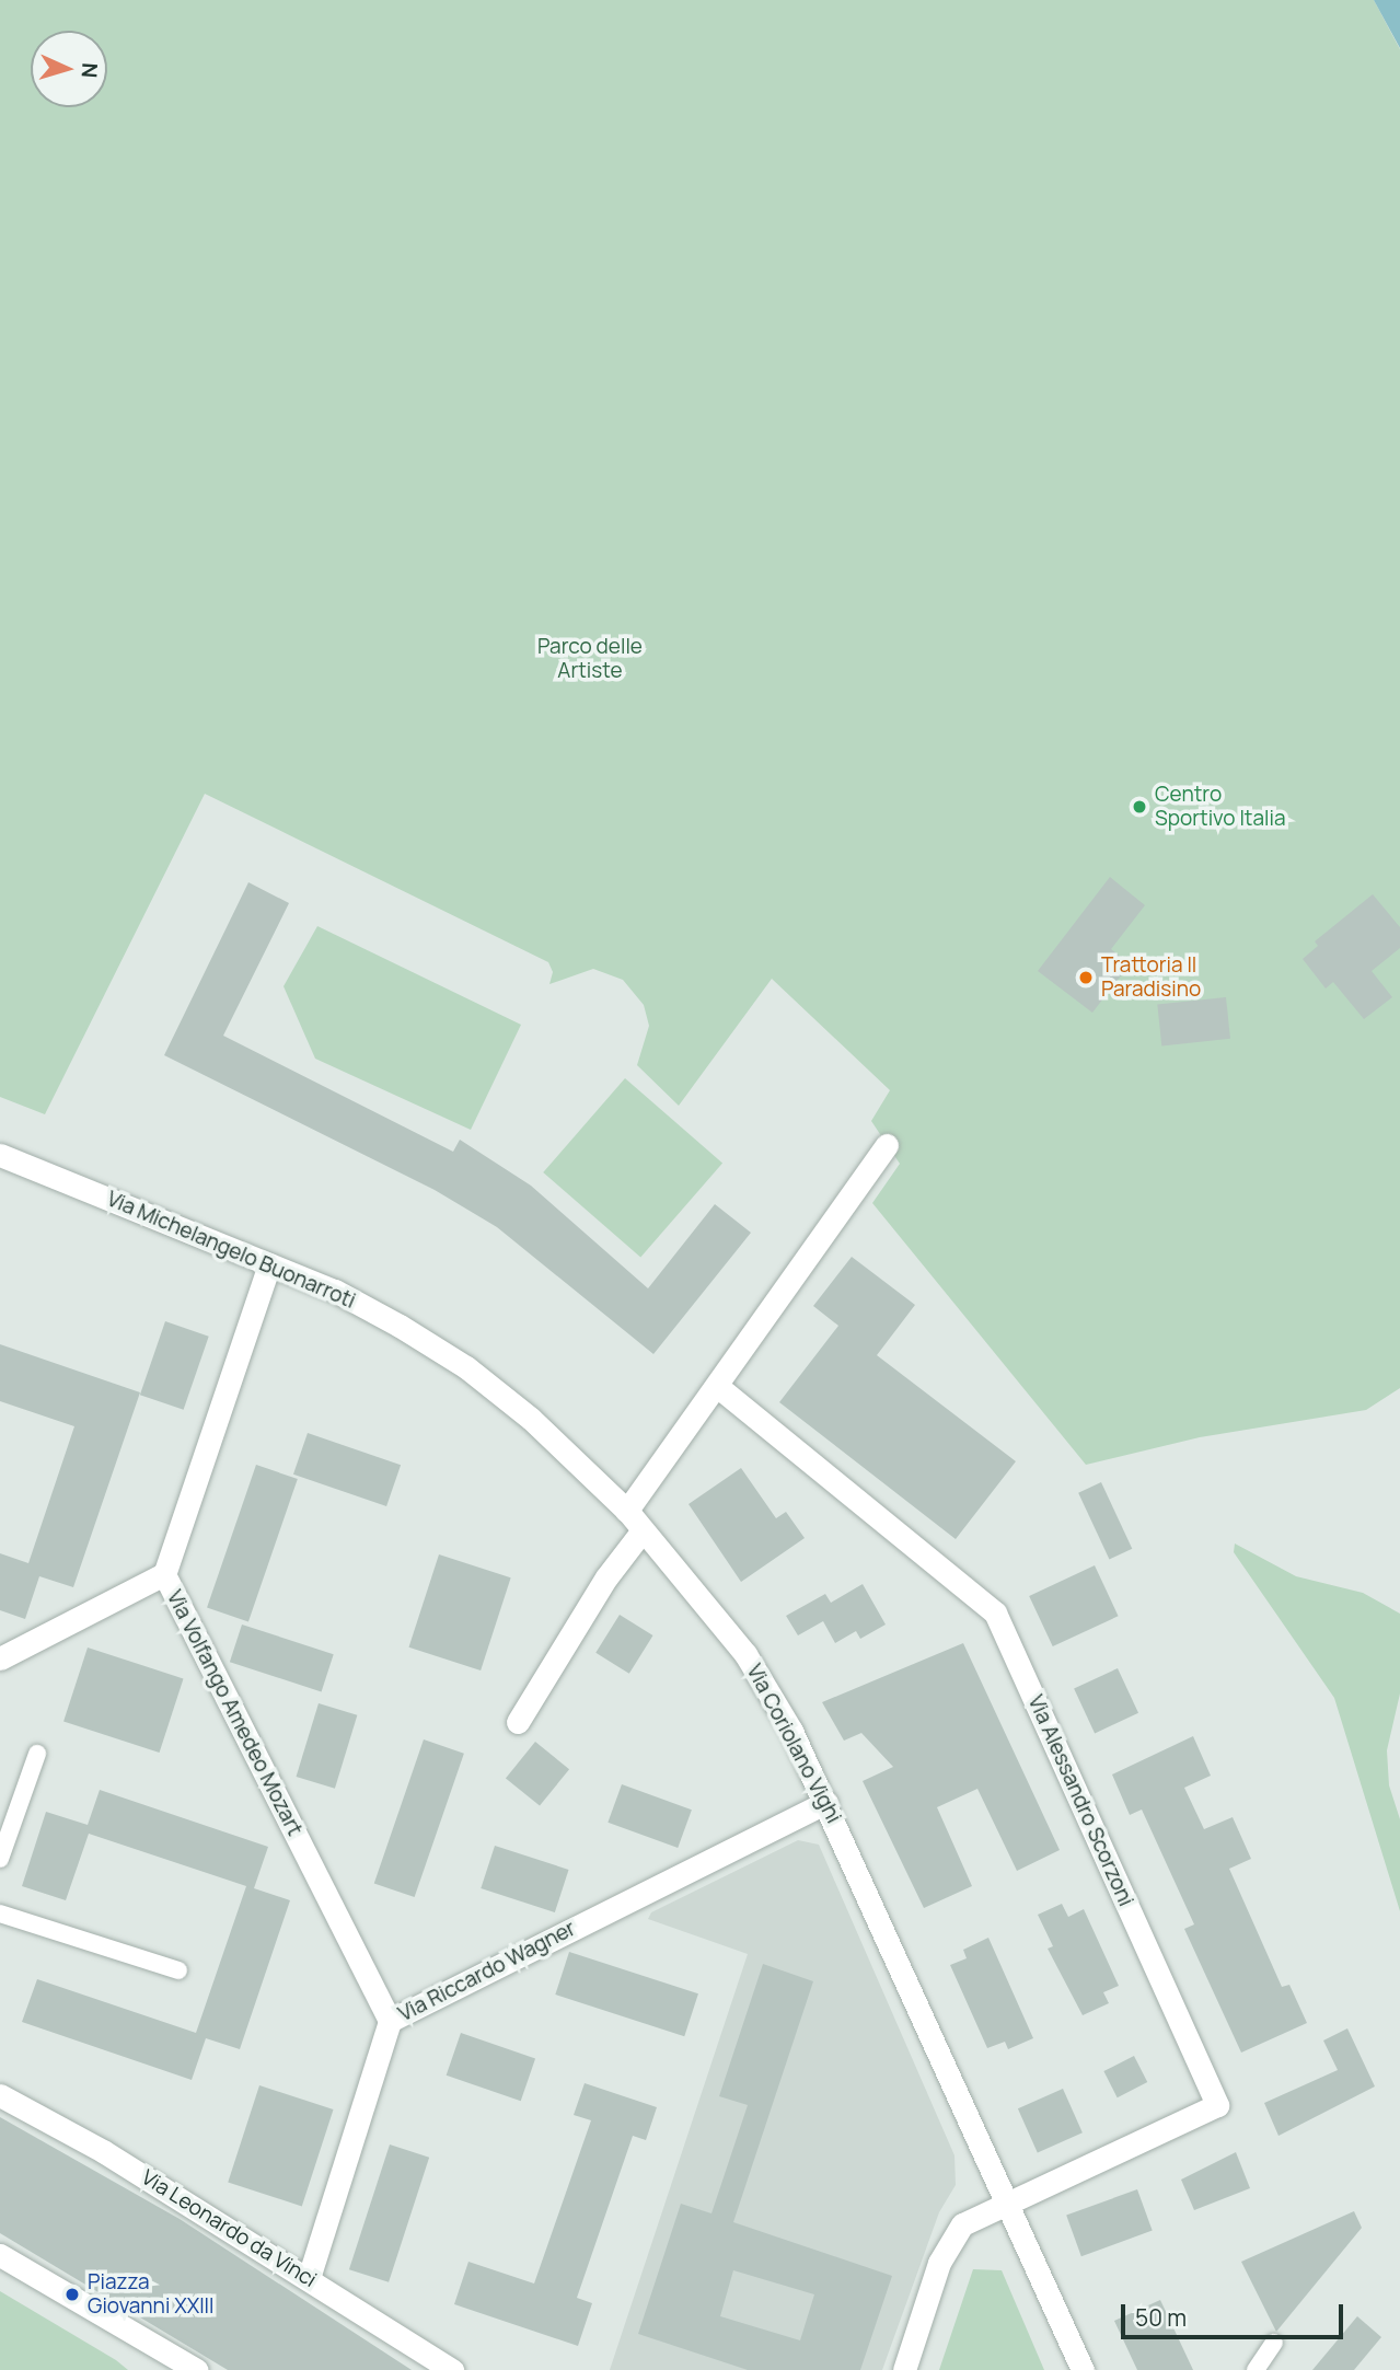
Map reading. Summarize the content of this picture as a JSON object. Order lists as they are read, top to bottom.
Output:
{
  "streets": {
    "street": [
      "Via Michelangelo Buonarroti",
      "Via Volfango Amedeo Mozart",
      "Via Coriolano Vighi",
      "Via Alessandro Scorzoni",
      "Via Riccardo Wagner",
      "Via Leonardo da Vinci"
    ]
  },
  "crossings": [
    ["Via Michelangelo Buonarroti", "Via Volfango Amedeo Mozart"],
    ["Via Michelangelo Buonarroti", "Via Coriolano Vighi"],
    ["Via Volfango Amedeo Mozart", "Via Riccardo Wagner"],
    ["Via Coriolano Vighi", "Via Alessandro Scorzoni"],
    ["Via Coriolano Vighi", "Via Riccardo Wagner"],
    ["Via Riccardo Wagner", "Via Leonardo da Vinci"]
  ],
  "parks": ["Parco delle Artiste"],
  "places": ["Centro Sportivo Italia", "Trattoria Il Paradisino", "Piazza Giovanni XXIII"],
  "scale_bar": "50 m",
  "north": "right"
}
